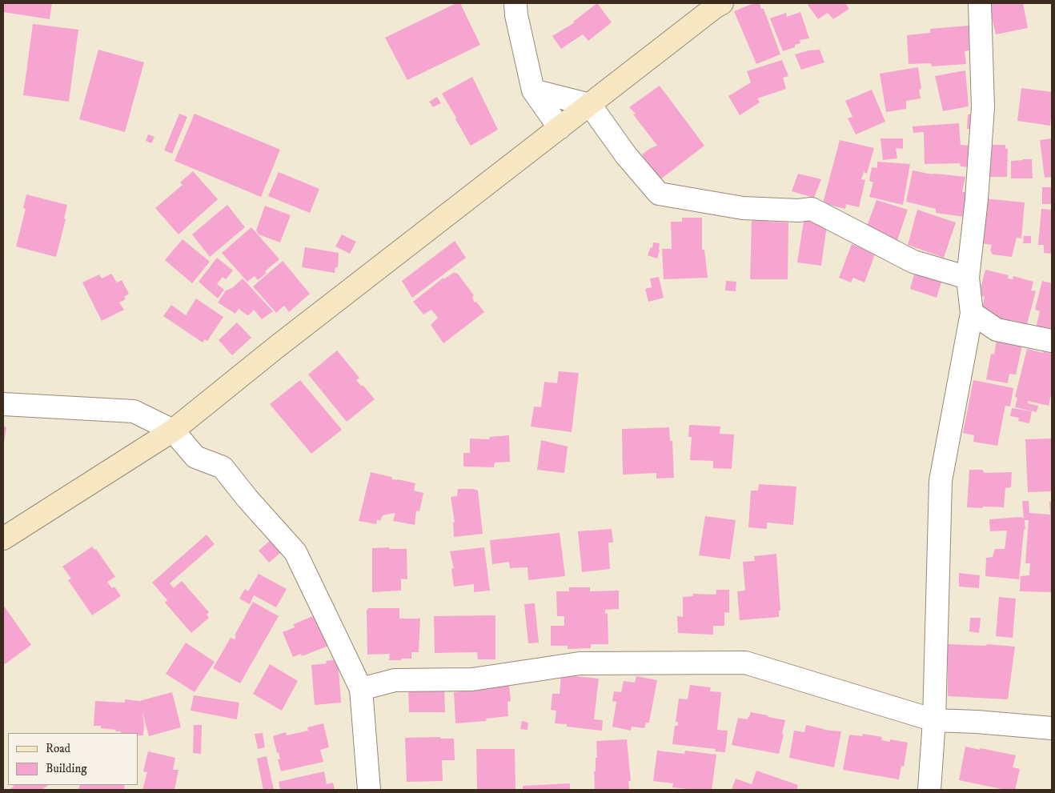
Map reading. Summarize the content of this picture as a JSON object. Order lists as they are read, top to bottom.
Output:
{
  "legend": ["Road", "Building"]
}
